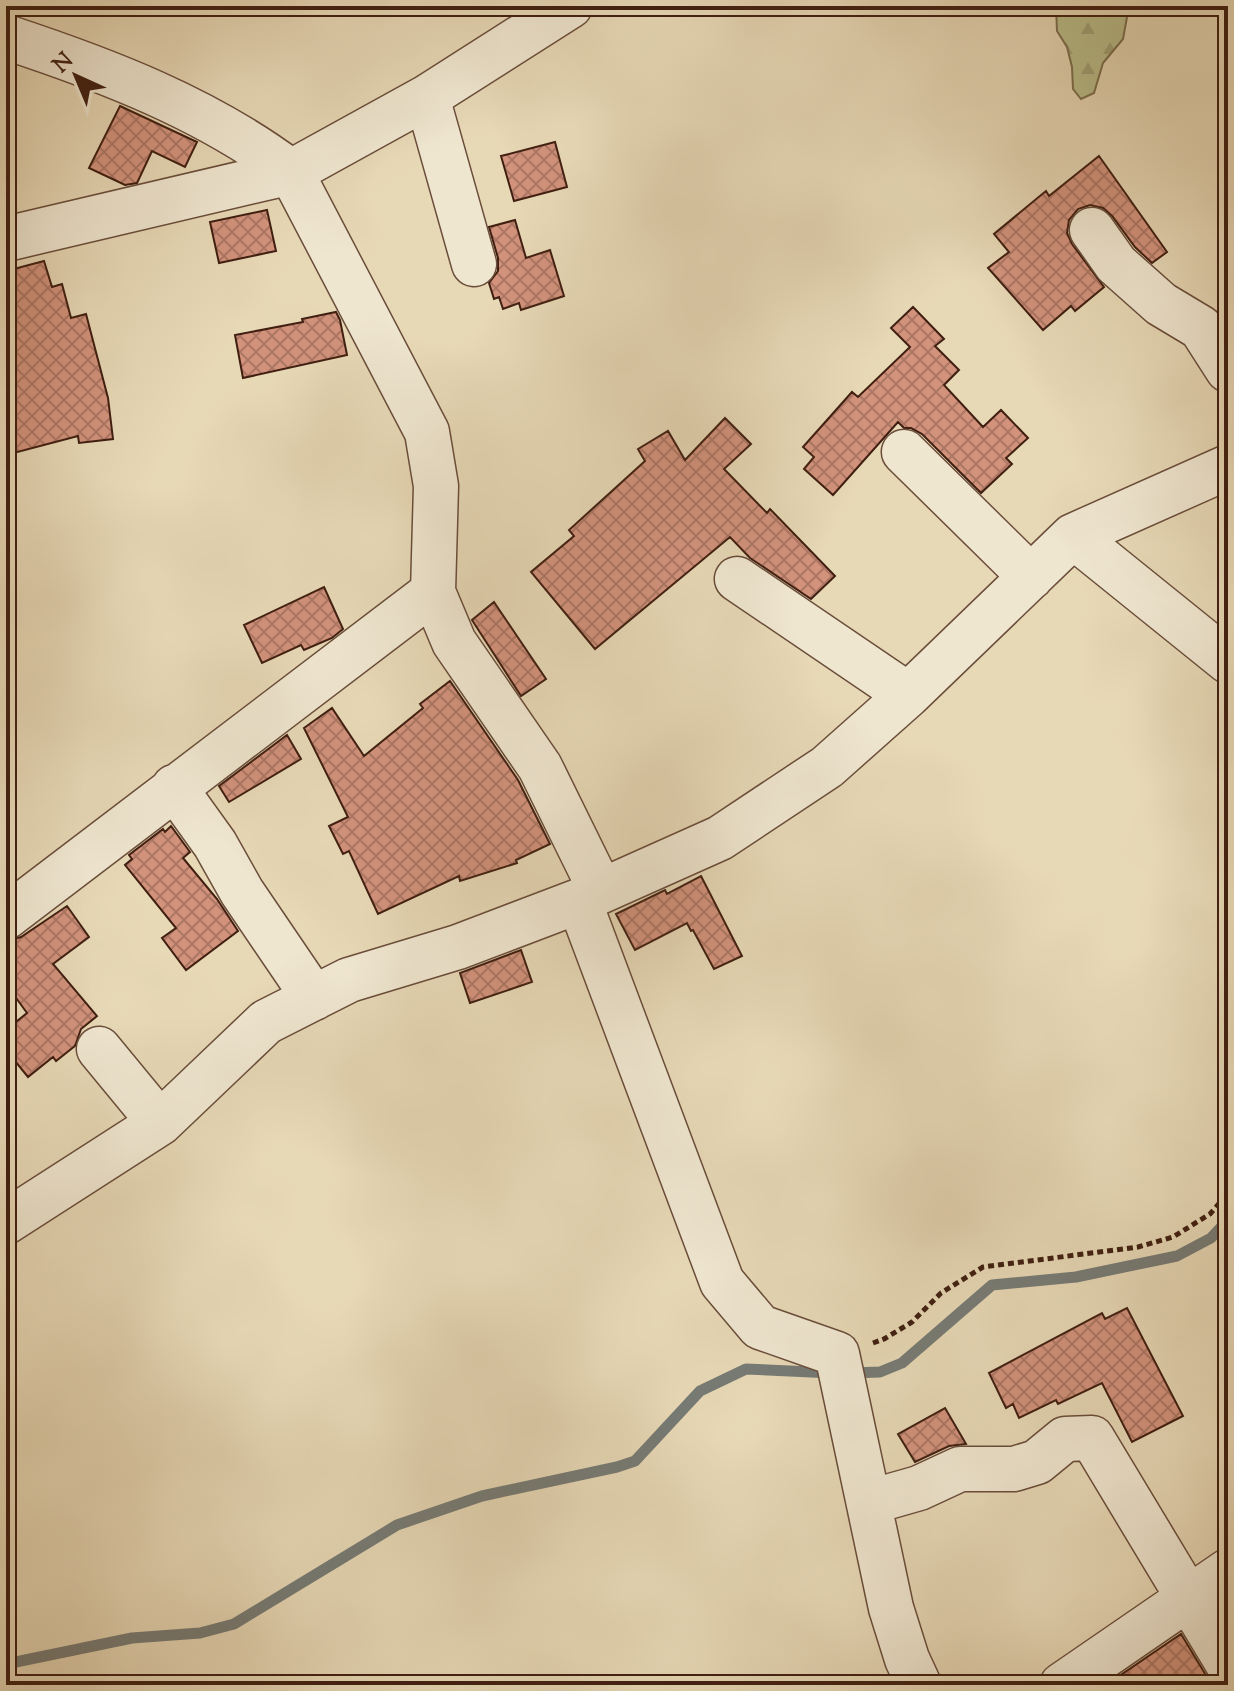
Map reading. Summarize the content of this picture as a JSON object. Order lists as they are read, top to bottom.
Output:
{
  "north": "top left"
}
